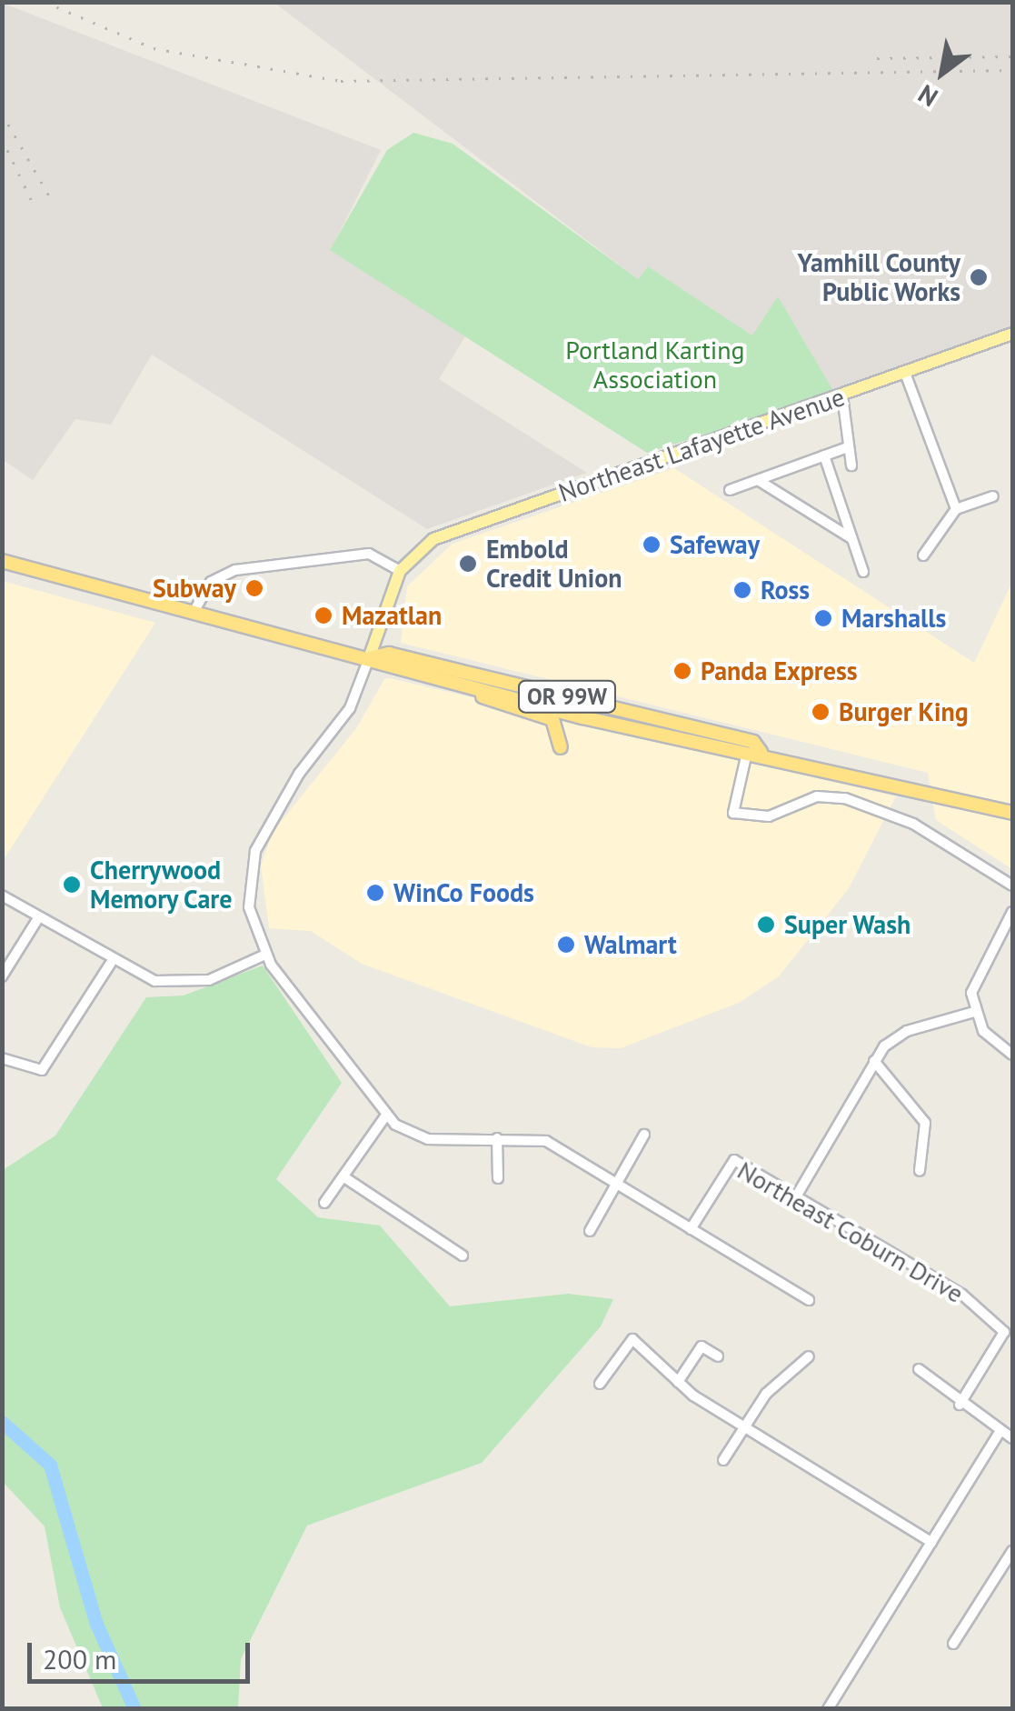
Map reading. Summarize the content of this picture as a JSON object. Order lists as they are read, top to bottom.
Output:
{
  "streets": {
    "highway": ["OR 99W"],
    "main road": ["Northeast Lafayette Avenue"],
    "street": ["Northeast Coburn Drive"]
  },
  "parks": ["Portland Karting Association"],
  "places": [
    "Yamhill County Public Works",
    "Safeway",
    "Embold Credit Union",
    "Subway",
    "Ross",
    "Mazatlan",
    "Marshalls",
    "Panda Express",
    "Burger King",
    "Cherrywood Memory Care",
    "WinCo Foods",
    "Super Wash",
    "Walmart"
  ],
  "scale_bar": "200 m",
  "north": "bottom left"
}
